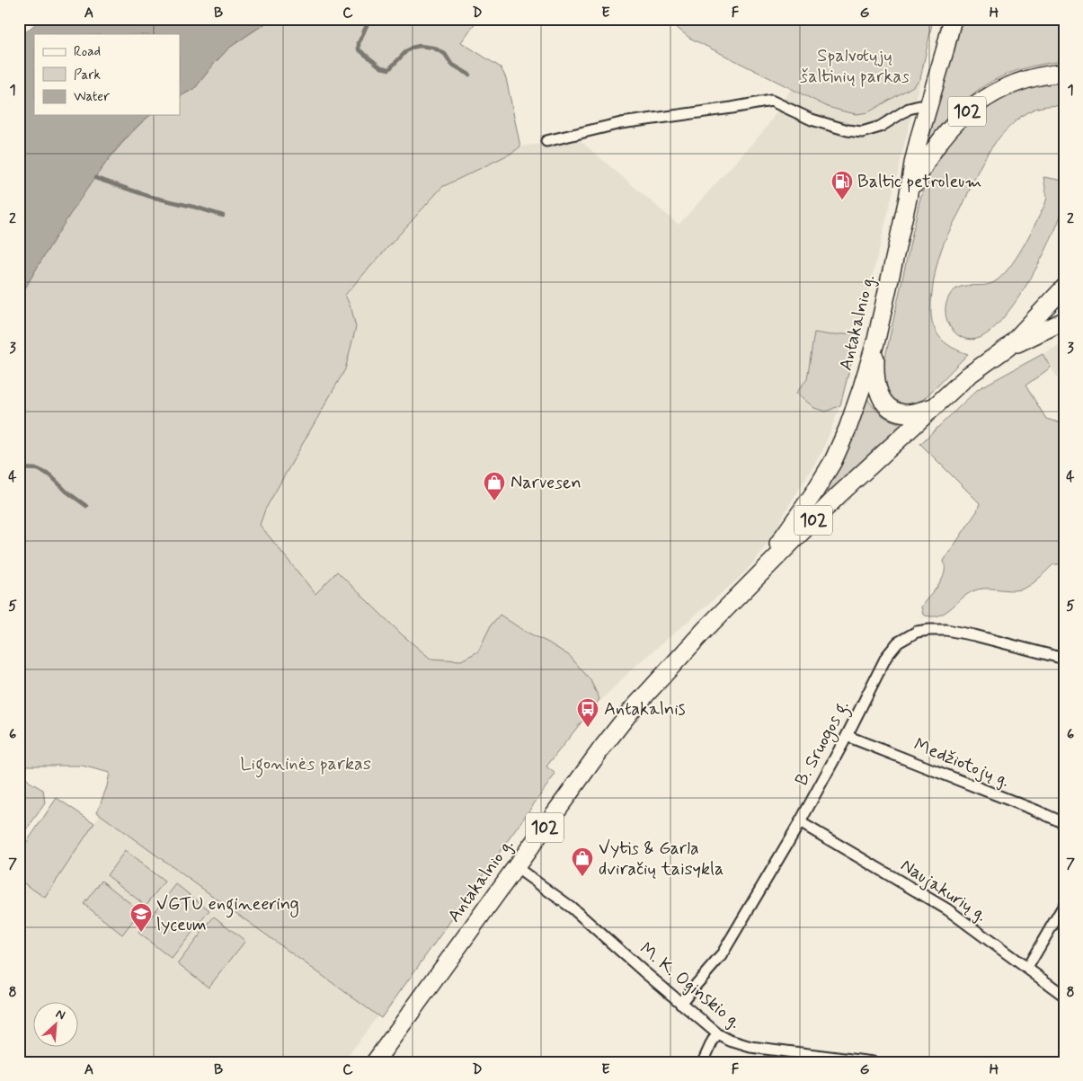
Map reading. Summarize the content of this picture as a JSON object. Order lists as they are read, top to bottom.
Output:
{
  "streets": {
    "main road": ["102", "Antakalnio g."],
    "street": [
      "B. Sruogos g.",
      "Medžiotojų g.",
      "Naujakurių g.",
      "M. K. Oginskio g."
    ]
  },
  "crossings": [
    ["102", "Antakalnio g."],
    ["Antakalnio g.", "M. K. Oginskio g."],
    ["B. Sruogos g.", "Medžiotojų g."],
    ["B. Sruogos g.", "Naujakurių g."],
    ["B. Sruogos g.", "M. K. Oginskio g."]
  ],
  "parks": ["Spalvotųjų šaltinių parkas", "Ligoninės parkas"],
  "places": {
    "fuel station": ["Baltic petroleum"],
    "shop": ["Narvesen", "Vytis & Garla dviračių taisykla"],
    "bus stop": ["Antakalnis"],
    "school or university": ["VGTU engineering lyceum"]
  },
  "legend": ["Road", "Park", "Water"],
  "north": "top right",
  "grid": {
    "columns": [
      "A",
      "B",
      "C",
      "D",
      "E",
      "F",
      "G",
      "H"
    ],
    "rows": [
      "1",
      "2",
      "3",
      "4",
      "5",
      "6",
      "7",
      "8"
    ]
  }
}
